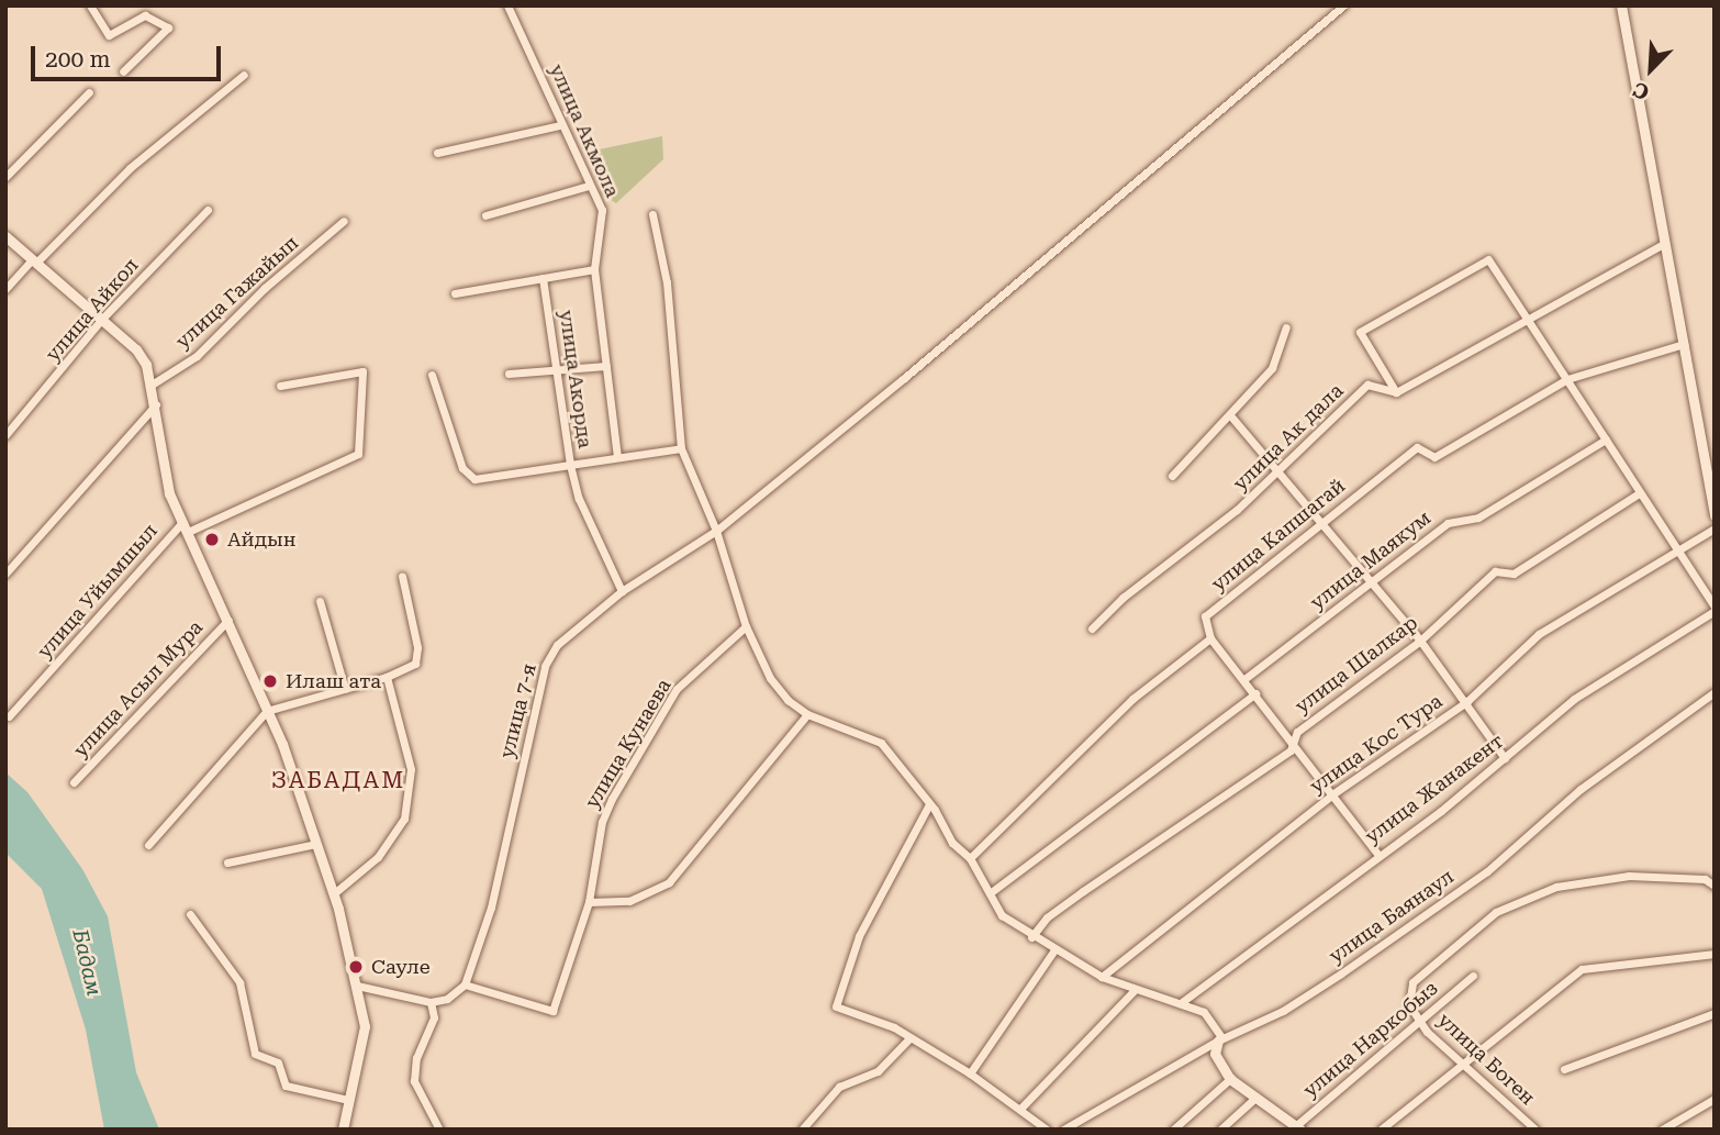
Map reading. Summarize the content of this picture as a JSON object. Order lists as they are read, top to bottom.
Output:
{
  "streets": {
    "street": [
      "улица Акмола",
      "улица Гажайып",
      "улица Айкол",
      "улица Акорда",
      "улица Ак дала",
      "улица Капшагай",
      "улица Маякум",
      "улица Уйымшыл",
      "улица Шалкар",
      "улица Асыл Мура",
      "улица 7-я",
      "улица Кунаева",
      "улица Кос Тура",
      "улица Жанакент",
      "улица Баянаул",
      "улица Наркобыз",
      "улица Боген"
    ]
  },
  "crossings": [
    ["улица Акмола", "улица Акорда"],
    ["улица 7-я", "улица Кунаева"],
    ["улица Наркобыз", "улица Боген"]
  ],
  "districts": ["ЗАБАДАМ"],
  "water": ["Бадам"],
  "places": ["Айдын", "Илаш ата", "Сауле"],
  "scale_bar": "200 m",
  "north": "bottom left"
}
